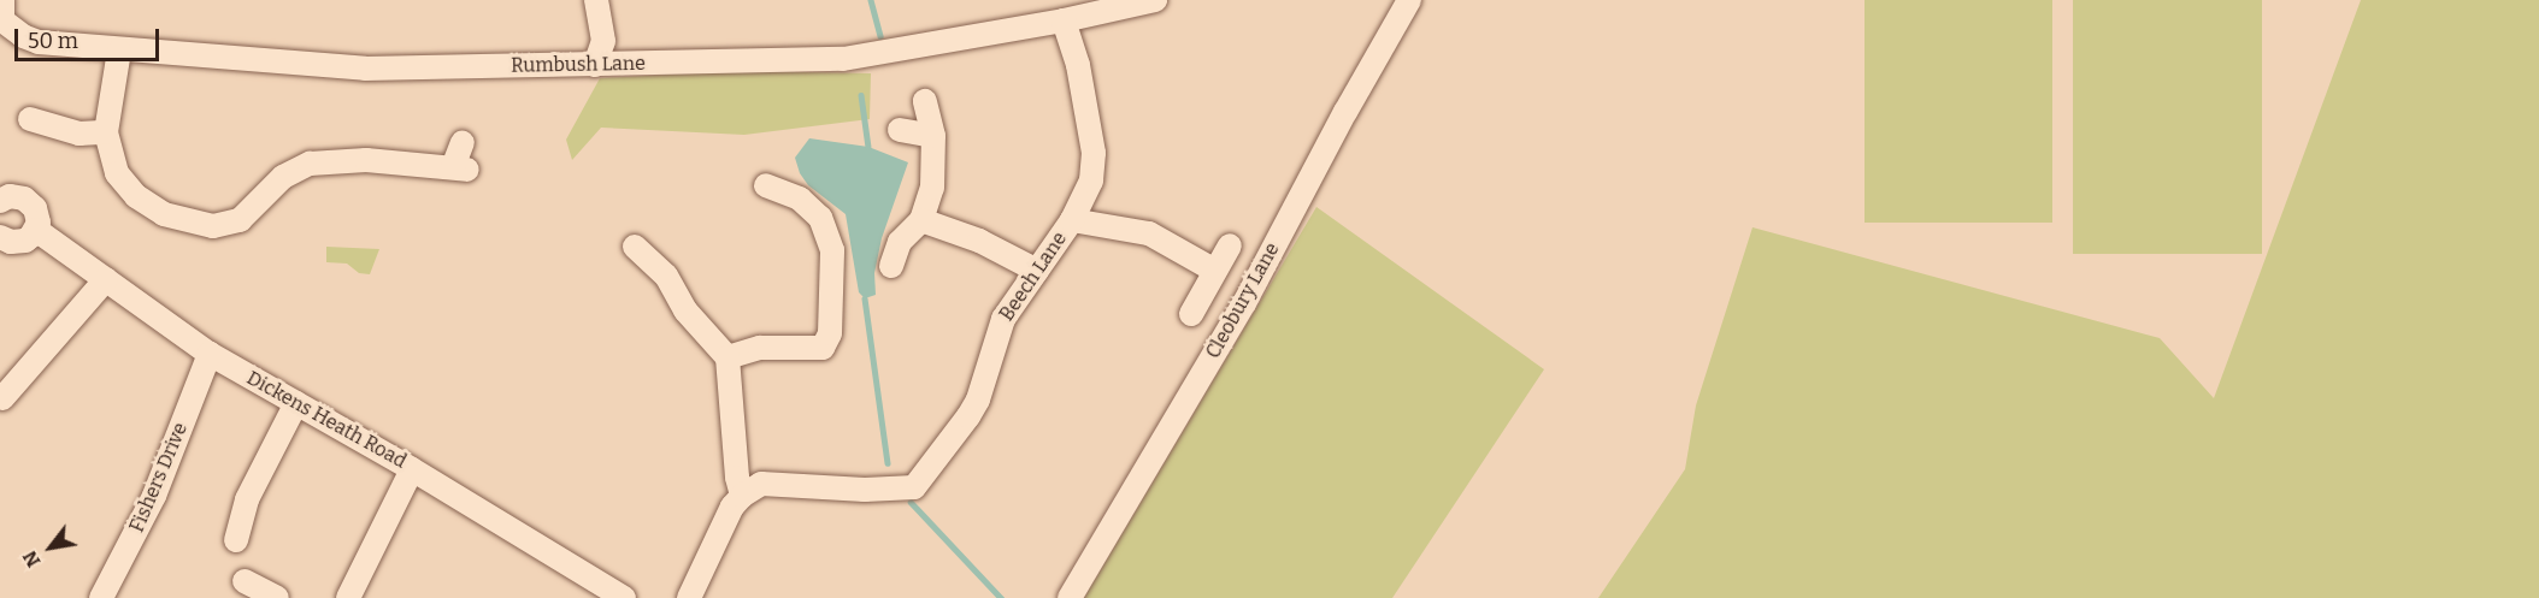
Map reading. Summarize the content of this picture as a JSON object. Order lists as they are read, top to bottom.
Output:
{
  "streets": {
    "street": [
      "Rumbush Lane",
      "Beech Lane",
      "Cleobury Lane",
      "Dickens Heath Road",
      "Fishers Drive"
    ]
  },
  "crossings": [
    ["Rumbush Lane", "Beech Lane"],
    ["Dickens Heath Road", "Fishers Drive"]
  ],
  "scale_bar": "50 m",
  "north": "bottom left"
}
